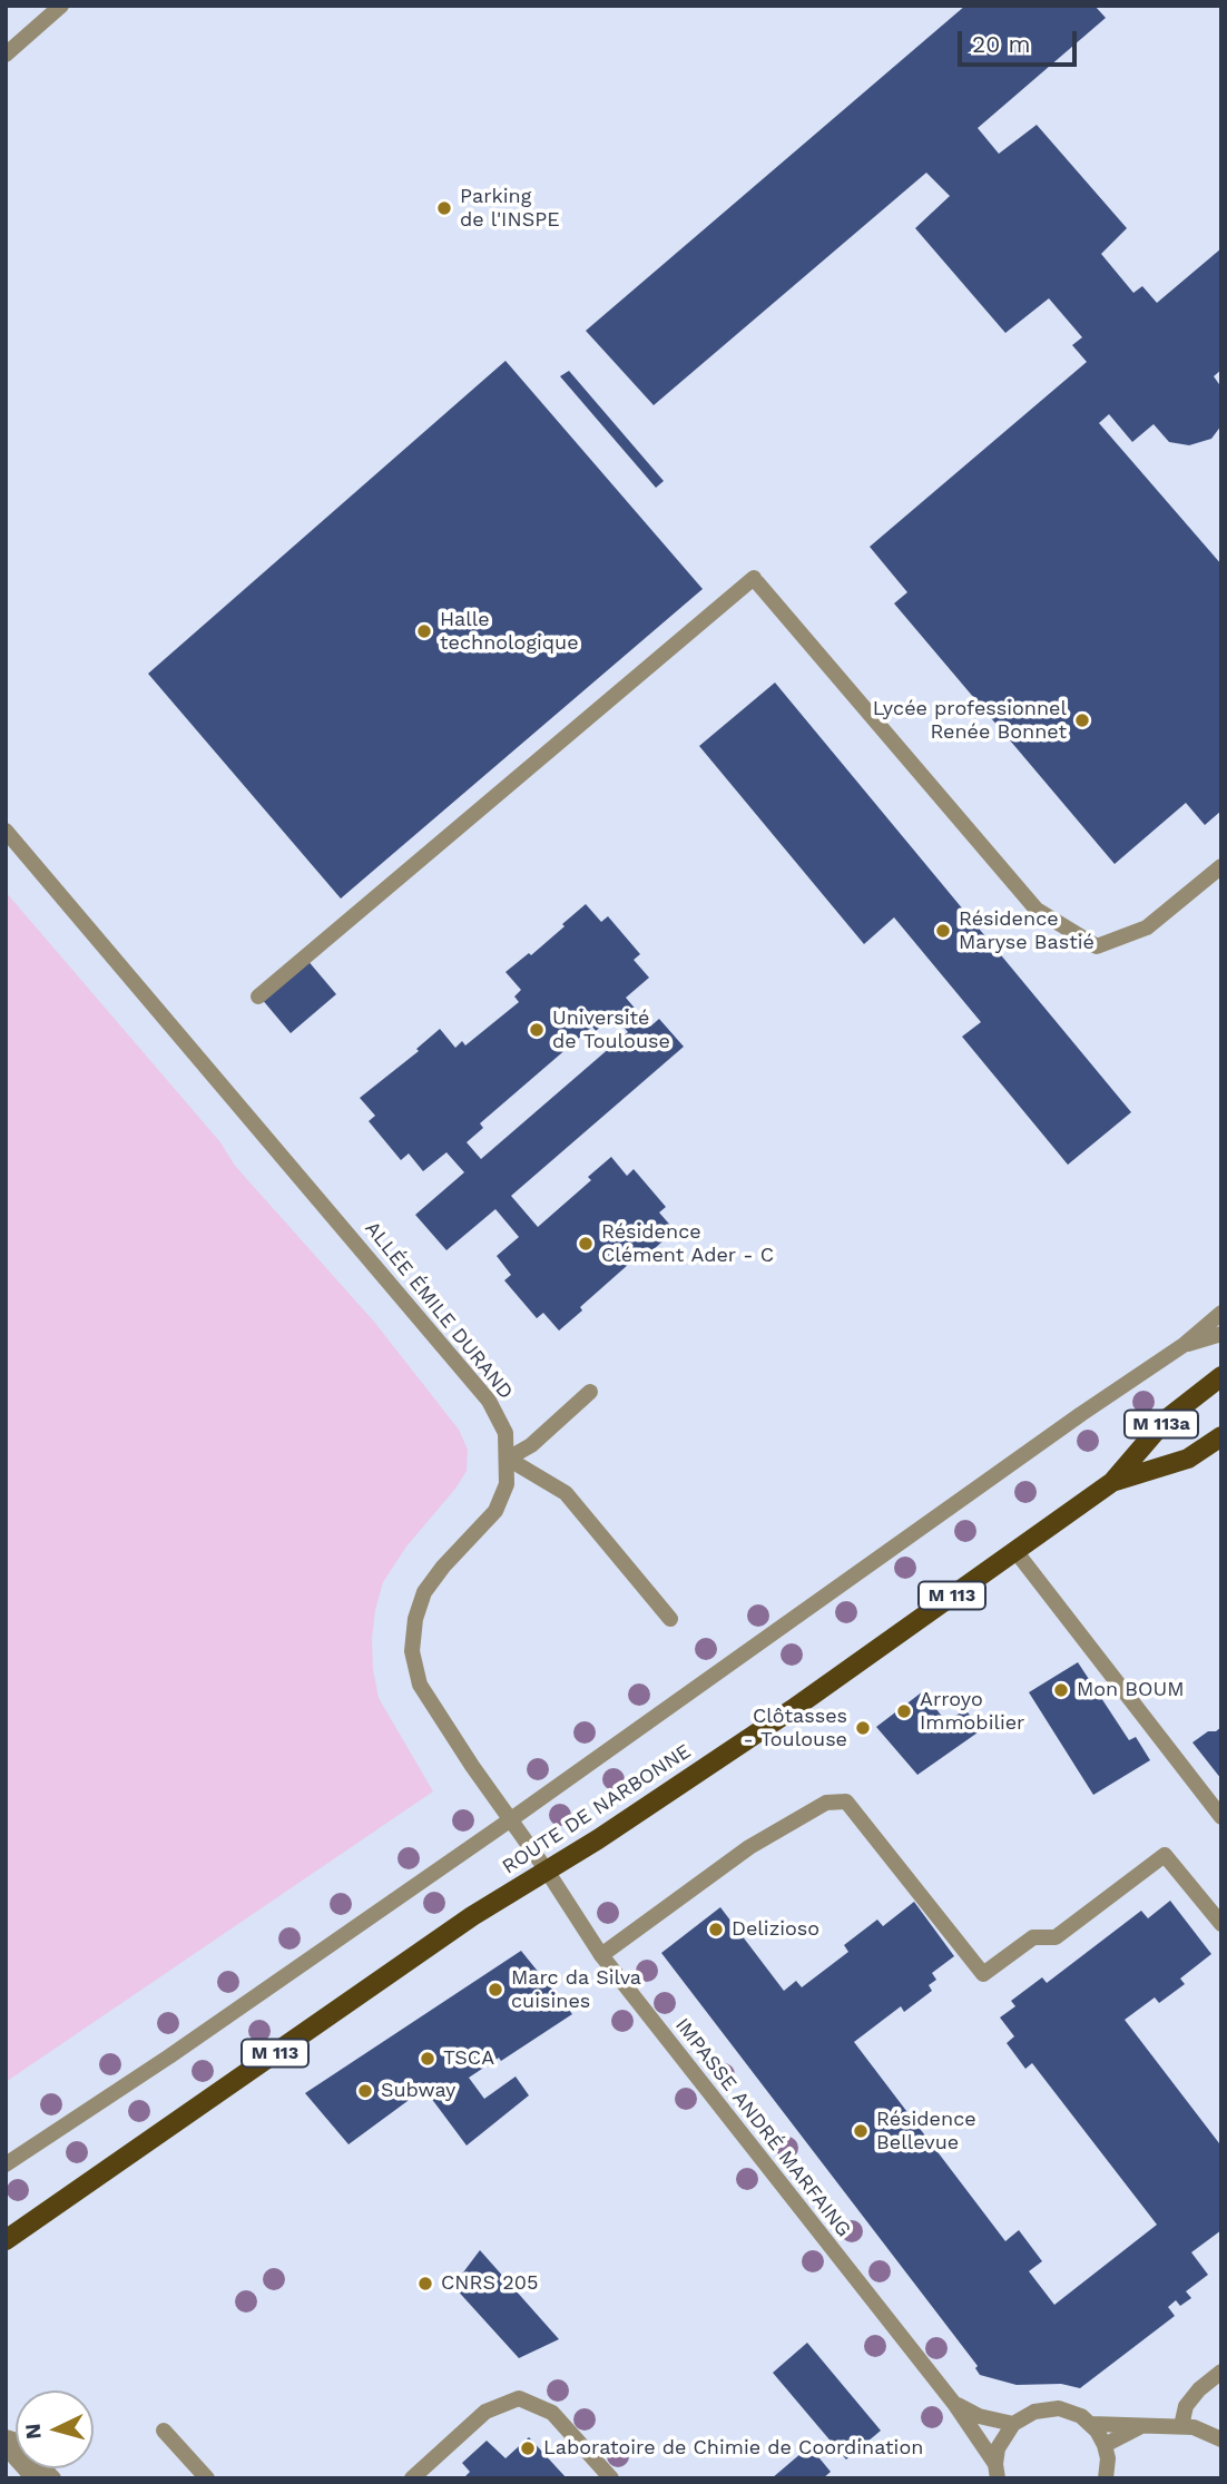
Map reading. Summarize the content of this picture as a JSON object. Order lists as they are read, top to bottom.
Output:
{
  "streets": {
    "main road": ["M 113a", "M 113", "ROUTE DE NARBONNE"],
    "street": ["ALLÉE ÉMILE DURAND", "IMPASSE ANDRÉ MARFAING"]
  },
  "crossings": [
    ["ALLÉE ÉMILE DURAND", "ROUTE DE NARBONNE"],
    ["ALLÉE ÉMILE DURAND", "IMPASSE ANDRÉ MARFAING"],
    ["M 113a", "ROUTE DE NARBONNE"],
    ["ROUTE DE NARBONNE", "IMPASSE ANDRÉ MARFAING"]
  ],
  "places": [
    "Parking de l'INSPE",
    "Halle technologique",
    "Lycée professionnel Renée Bonnet",
    "Résidence Maryse Bastié",
    "Université de Toulouse",
    "Résidence Clément Ader - C",
    "Mon BOUM",
    "Arroyo Immobilier",
    "Clôtasses - Toulouse",
    "Delizioso",
    "Marc da Silva cuisines",
    "TSCA",
    "Subway",
    "Résidence Bellevue",
    "CNRS 205",
    "Laboratoire de Chimie de Coordination"
  ],
  "scale_bar": "20 m",
  "north": "left"
}
